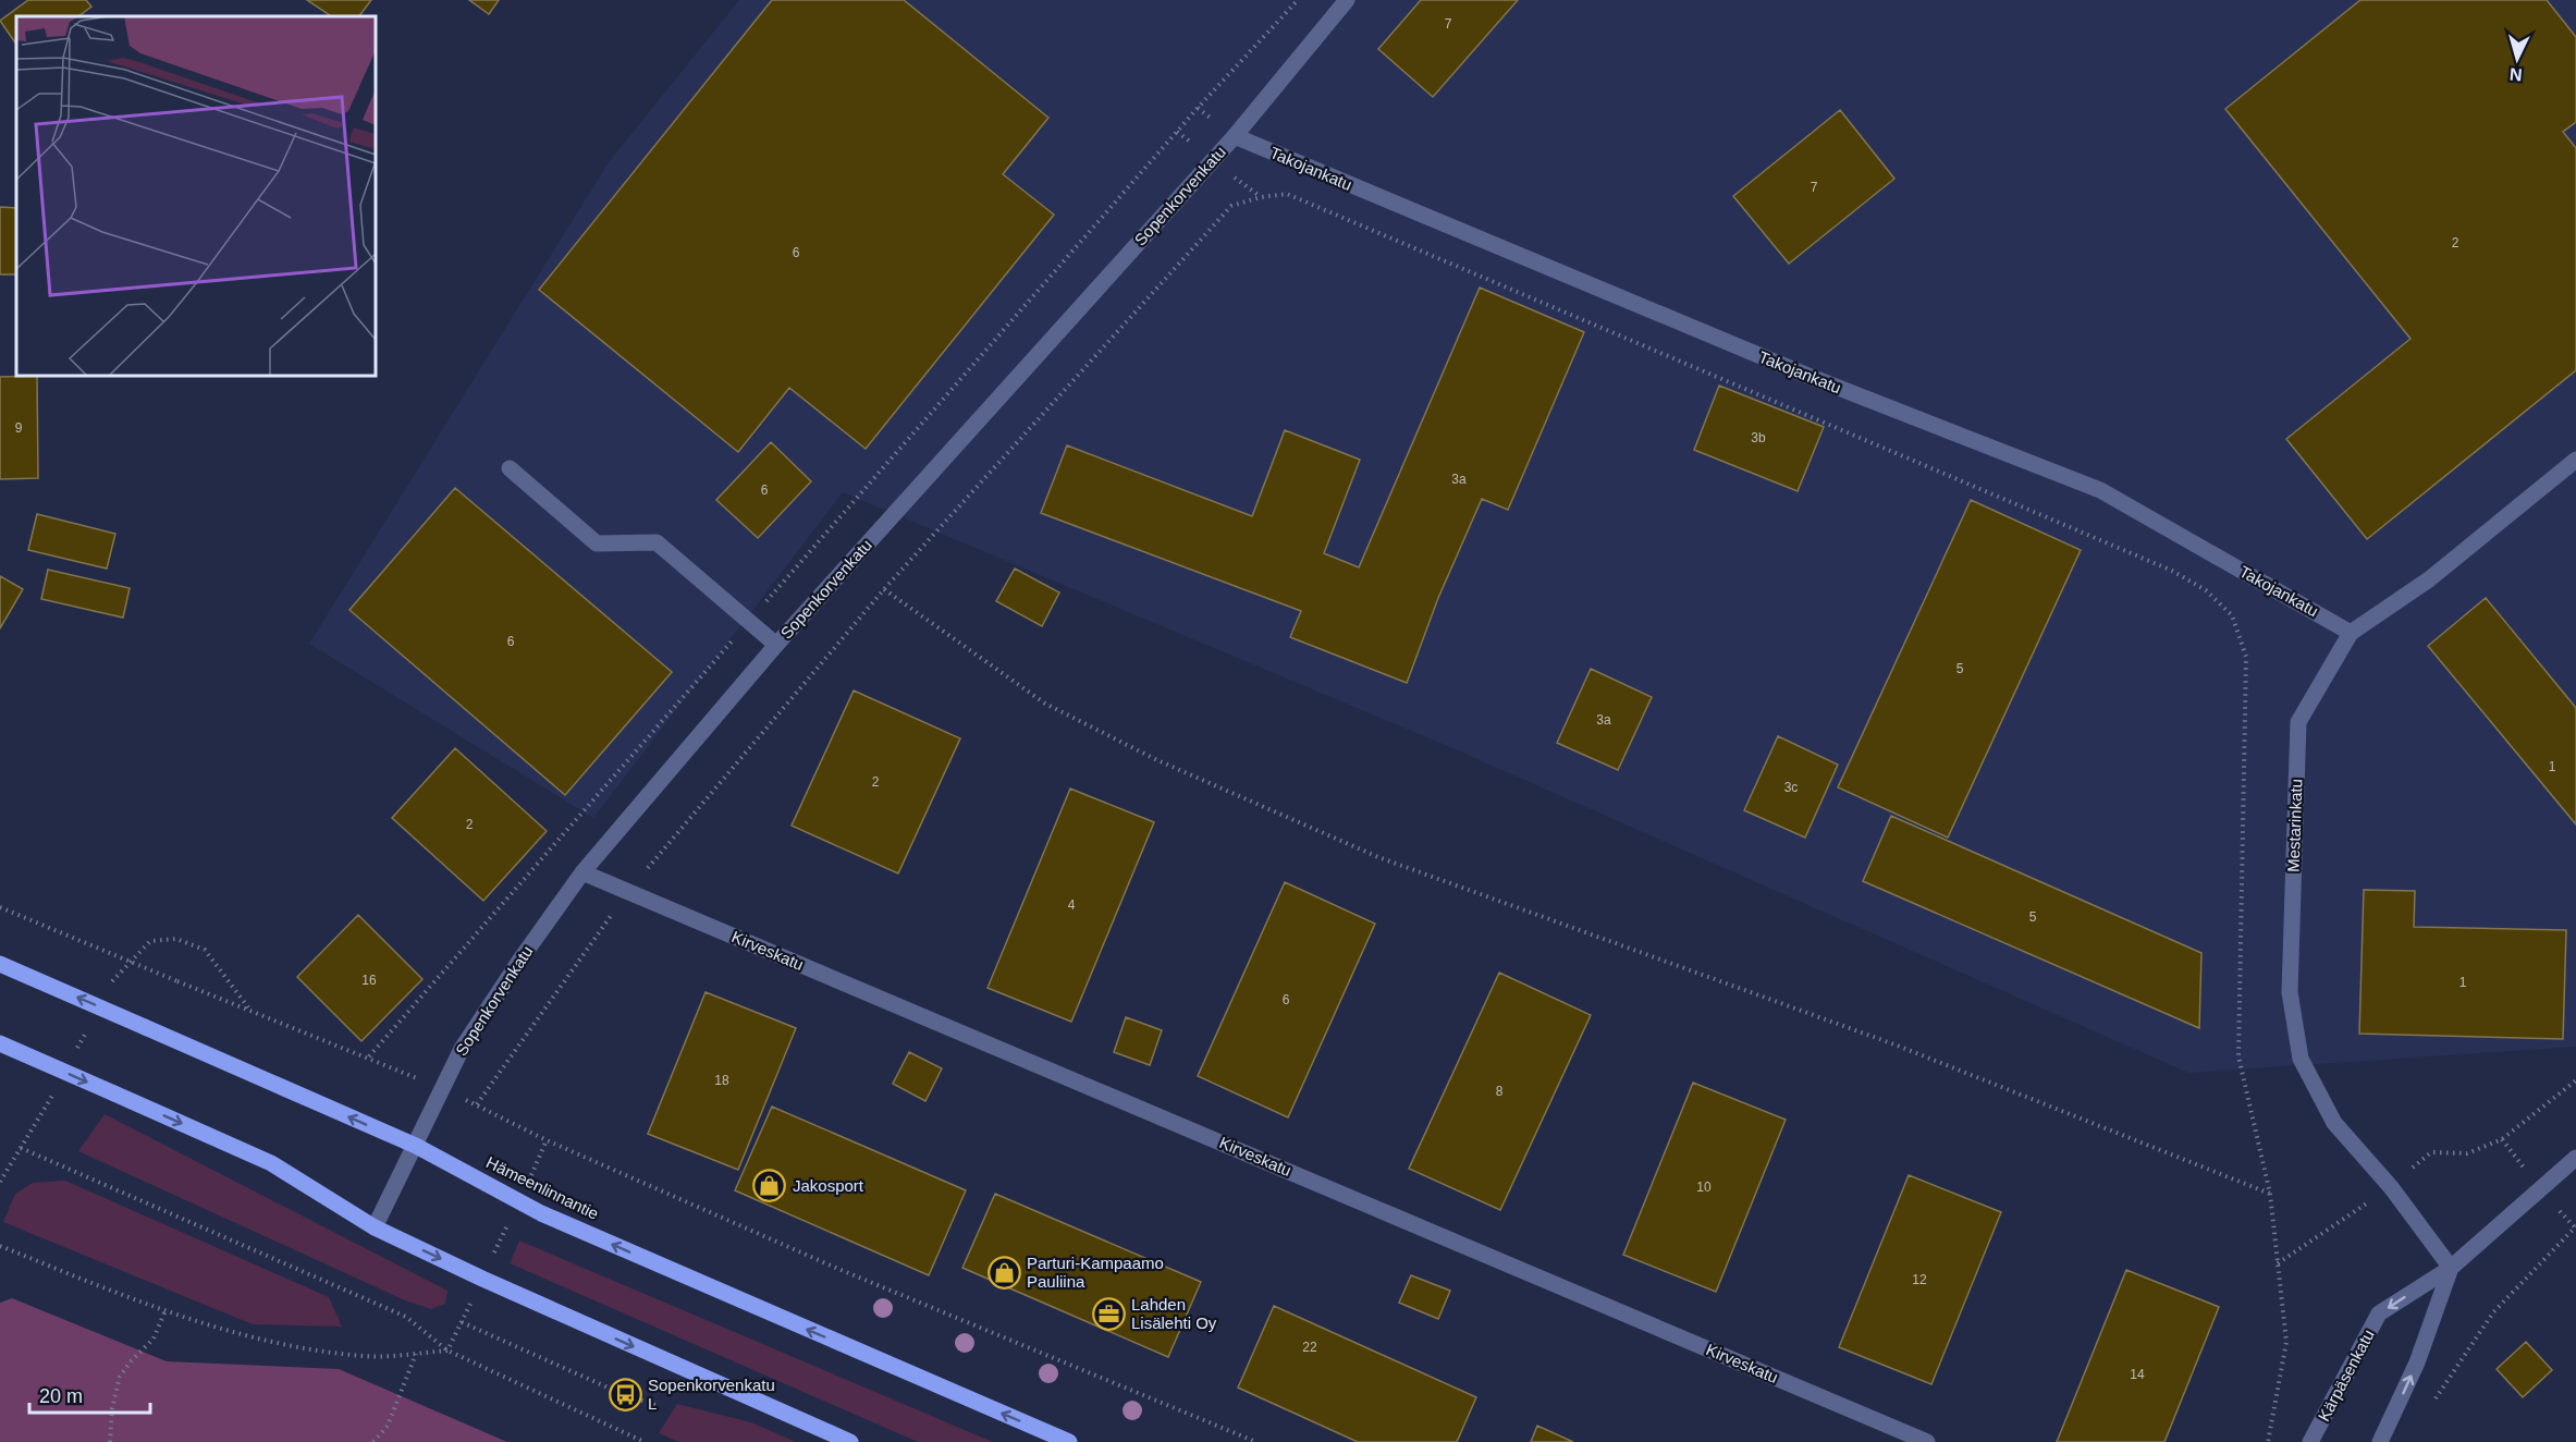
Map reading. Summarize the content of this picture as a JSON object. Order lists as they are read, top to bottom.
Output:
{
  "streets": {
    "main road": ["Hämeenlinnantie"],
    "street": [
      "Takojankatu",
      "Sopenkorvenkatu",
      "Mestarinkatu",
      "Kirveskatu",
      "Kärpäsenkatu"
    ]
  },
  "crossings": [
    ["Takojankatu", "Sopenkorvenkatu"],
    ["Takojankatu", "Mestarinkatu"],
    ["Sopenkorvenkatu", "Kirveskatu"],
    ["Sopenkorvenkatu", "Hämeenlinnantie"],
    ["Mestarinkatu", "Kärpäsenkatu"]
  ],
  "places": {
    "shop": ["Jakosport", "Parturi-Kampaamo Pauliina"],
    "office": ["Lahden Lisälehti Oy"],
    "bus stop": ["Sopenkorvenkatu L"]
  },
  "house_numbers": [
    "7",
    "7",
    "2",
    "6",
    "9",
    "3b",
    "3a",
    "6",
    "6",
    "5",
    "3a",
    "1",
    "2",
    "3c",
    "2",
    "4",
    "5",
    "16",
    "1",
    "6",
    "18",
    "8",
    "10",
    "12",
    "22",
    "14"
  ],
  "scale_bar": "20 m",
  "north": "bottom"
}
